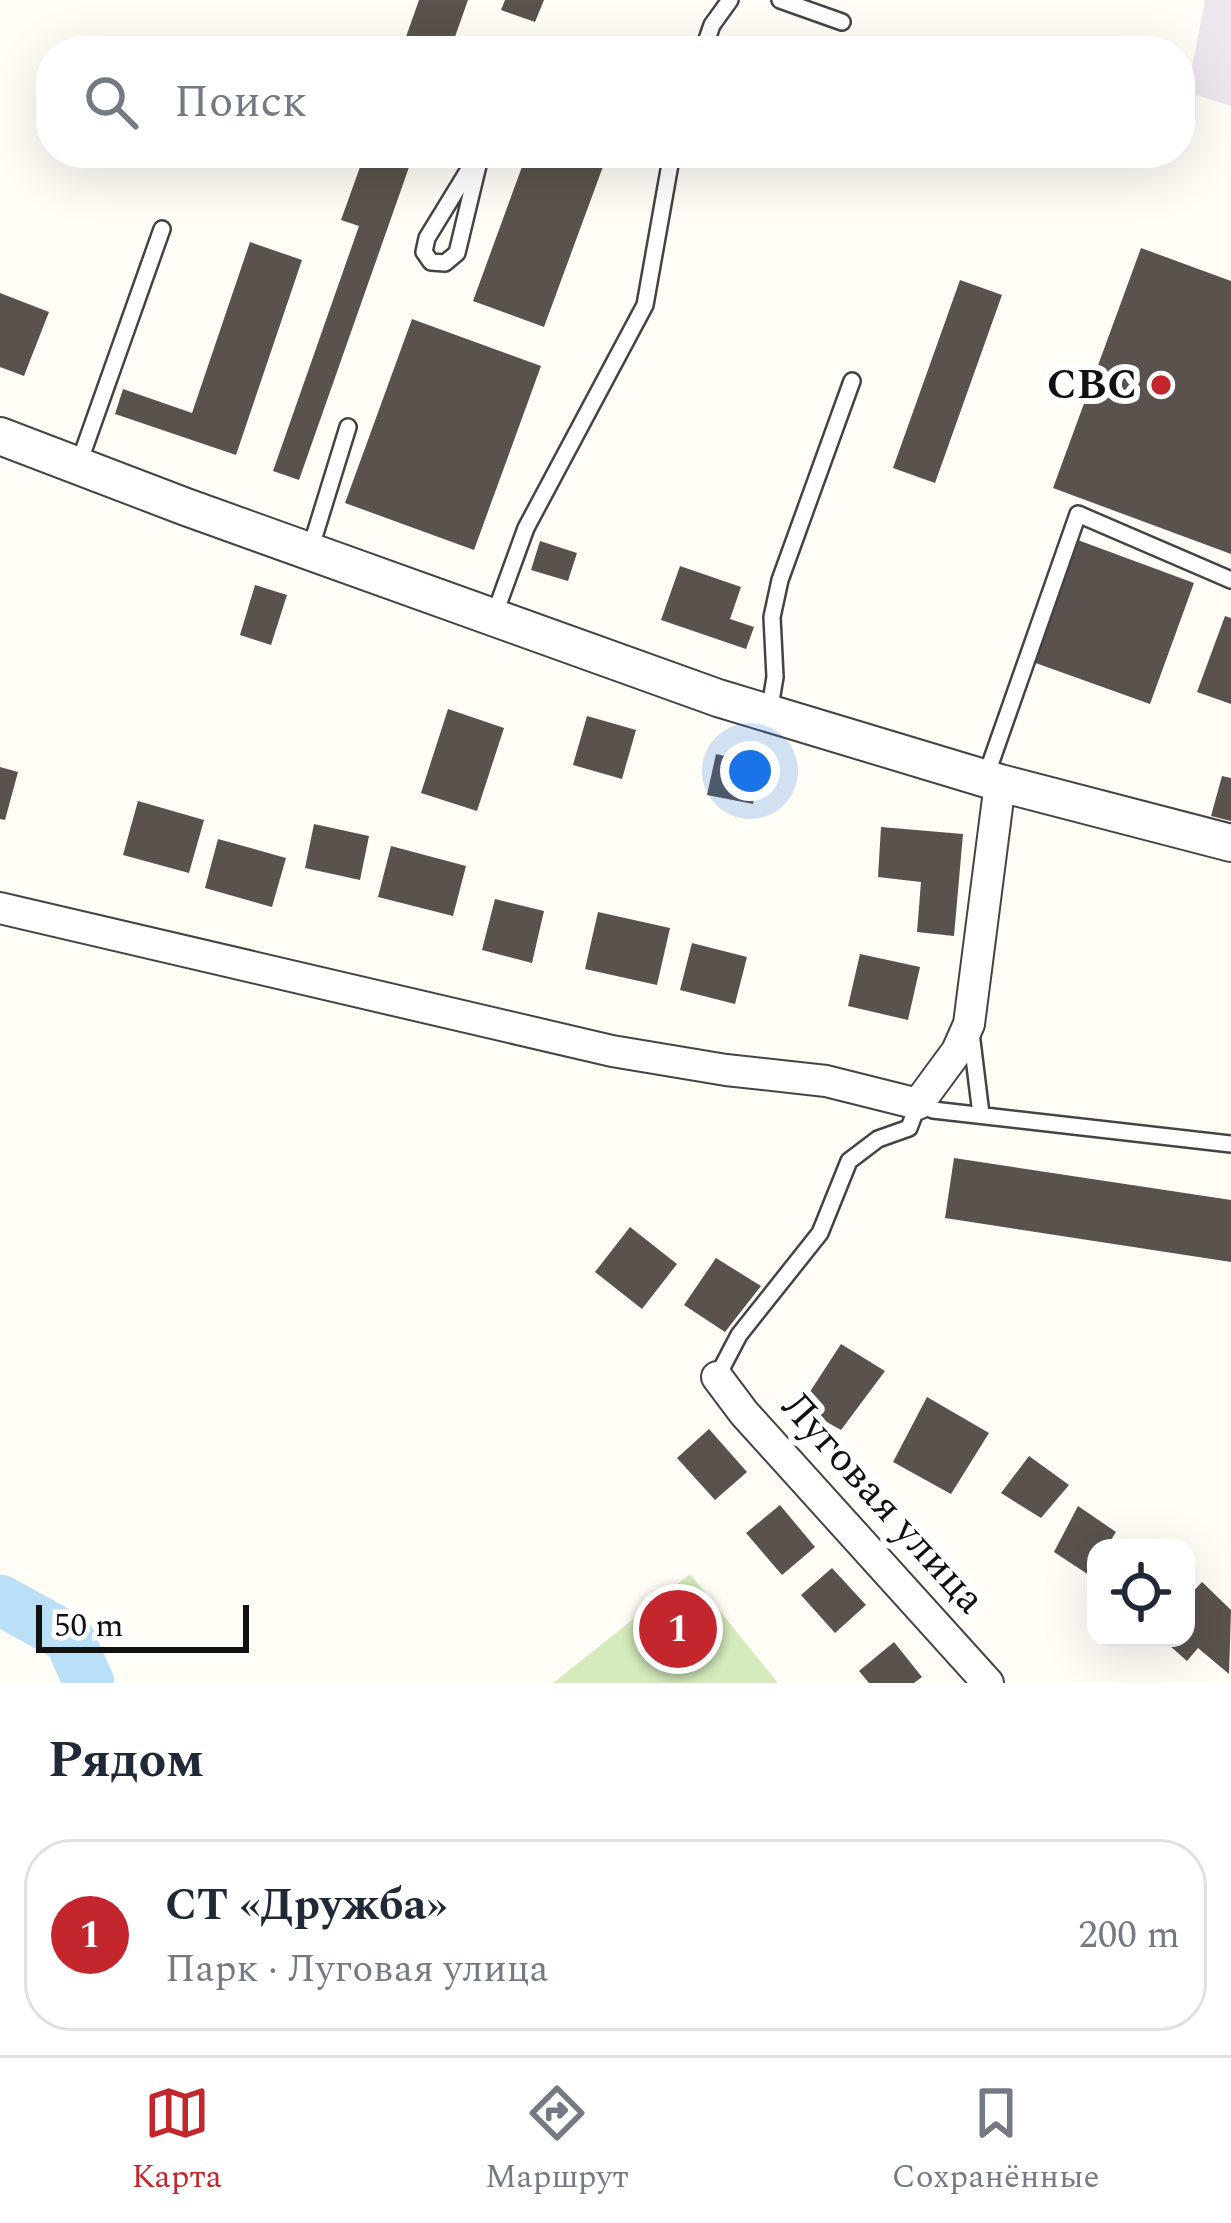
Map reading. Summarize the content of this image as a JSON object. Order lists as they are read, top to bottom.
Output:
{
  "streets": {
    "street": ["Луговая улица"]
  },
  "places": ["СВС"],
  "scale_bar": "50 m",
  "page": {
    "search": "Поиск",
    "pins": "1",
    "scale": "50 m",
    "heading": "Рядом",
    "list": [
      {
        "mark": "1",
        "name": "СТ «Дружба»",
        "note": "Парк · Луговая улица",
        "value": "200 m"
      }
    ],
    "nav": ["Карта", "Маршрут", "Сохранённые"]
  }
}
